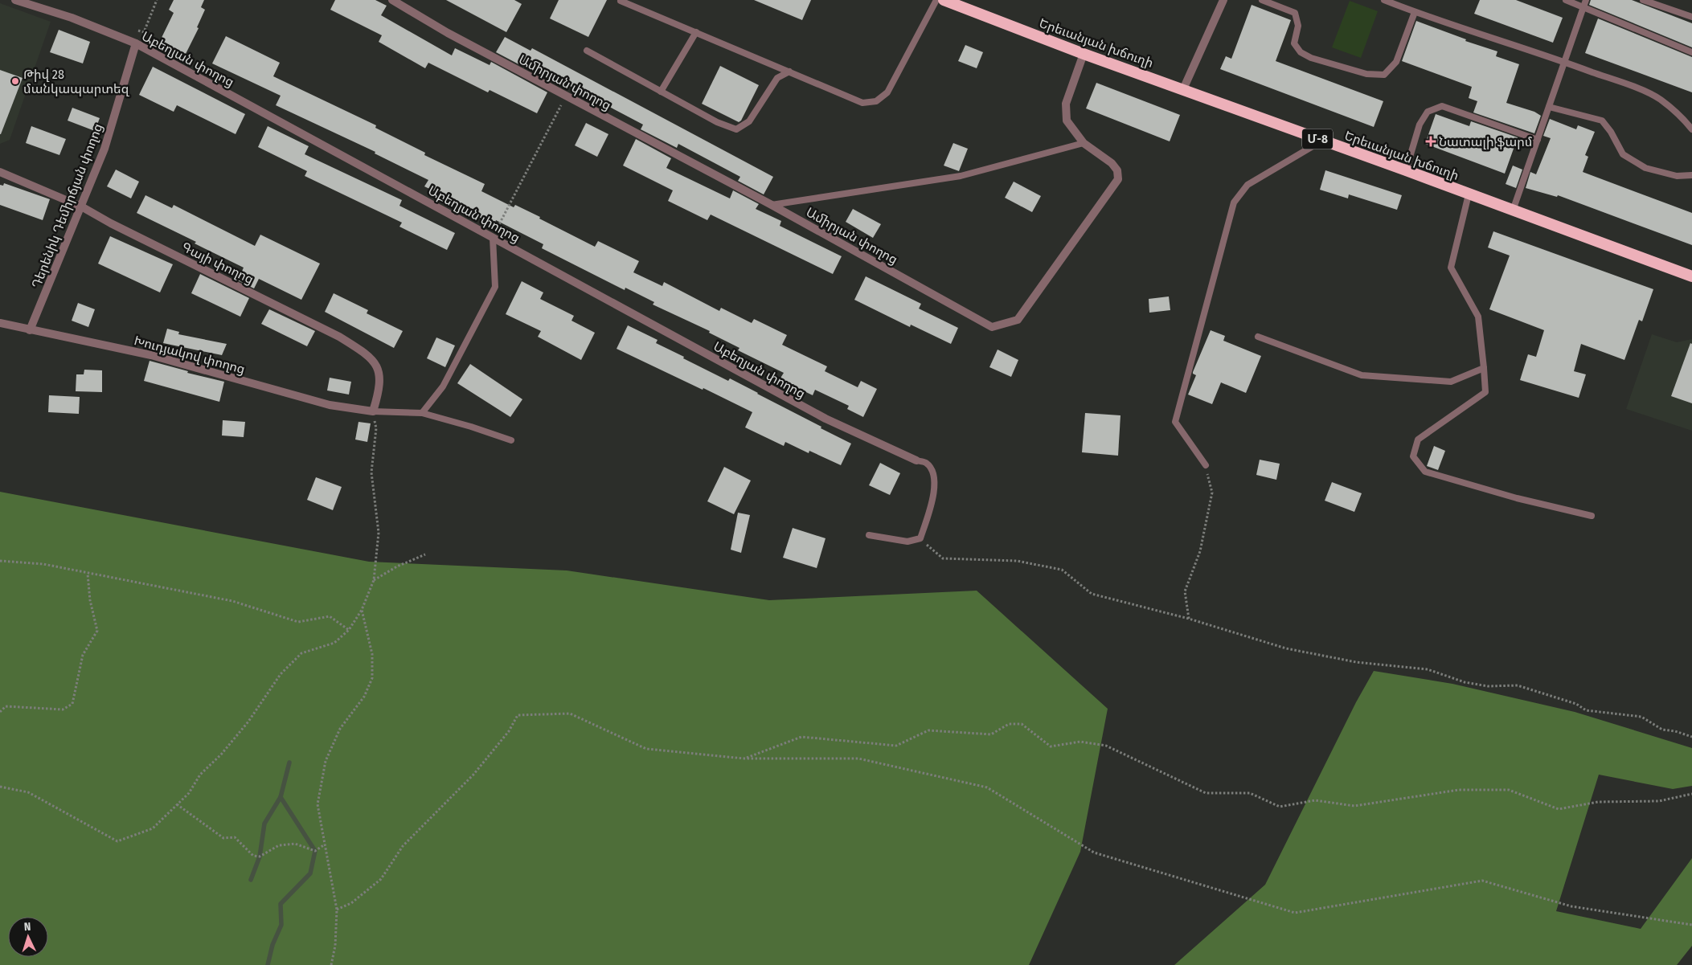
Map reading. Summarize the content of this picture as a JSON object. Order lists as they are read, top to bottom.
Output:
{
  "streets": {
    "highway": ["Երեւանյան խճուղի", "Մ-8"],
    "street": [
      "Աբեղյան փողոց",
      "Ամիրյան փողոց",
      "Դերենիկ Դեմիրճյան փողոց",
      "Գայի փողոց",
      "Խուդյակով փողոց"
    ]
  },
  "crossings": [
    ["Երեւանյան խճուղի", "Ամիրյան փողոց"],
    ["Աբեղյան փողոց", "Դերենիկ Դեմիրճյան փողոց"],
    ["Դերենիկ Դեմիրճյան փողոց", "Գայի փողոց"],
    ["Դերենիկ Դեմիրճյան փողոց", "Խուդյակով փողոց"],
    ["Գայի փողոց", "Խուդյակով փողոց"]
  ],
  "places": {
    "other": ["Թիվ 28 մանկապարտեզ"],
    "health": ["Նատալի ֆարմ"]
  },
  "north": "top"
}
